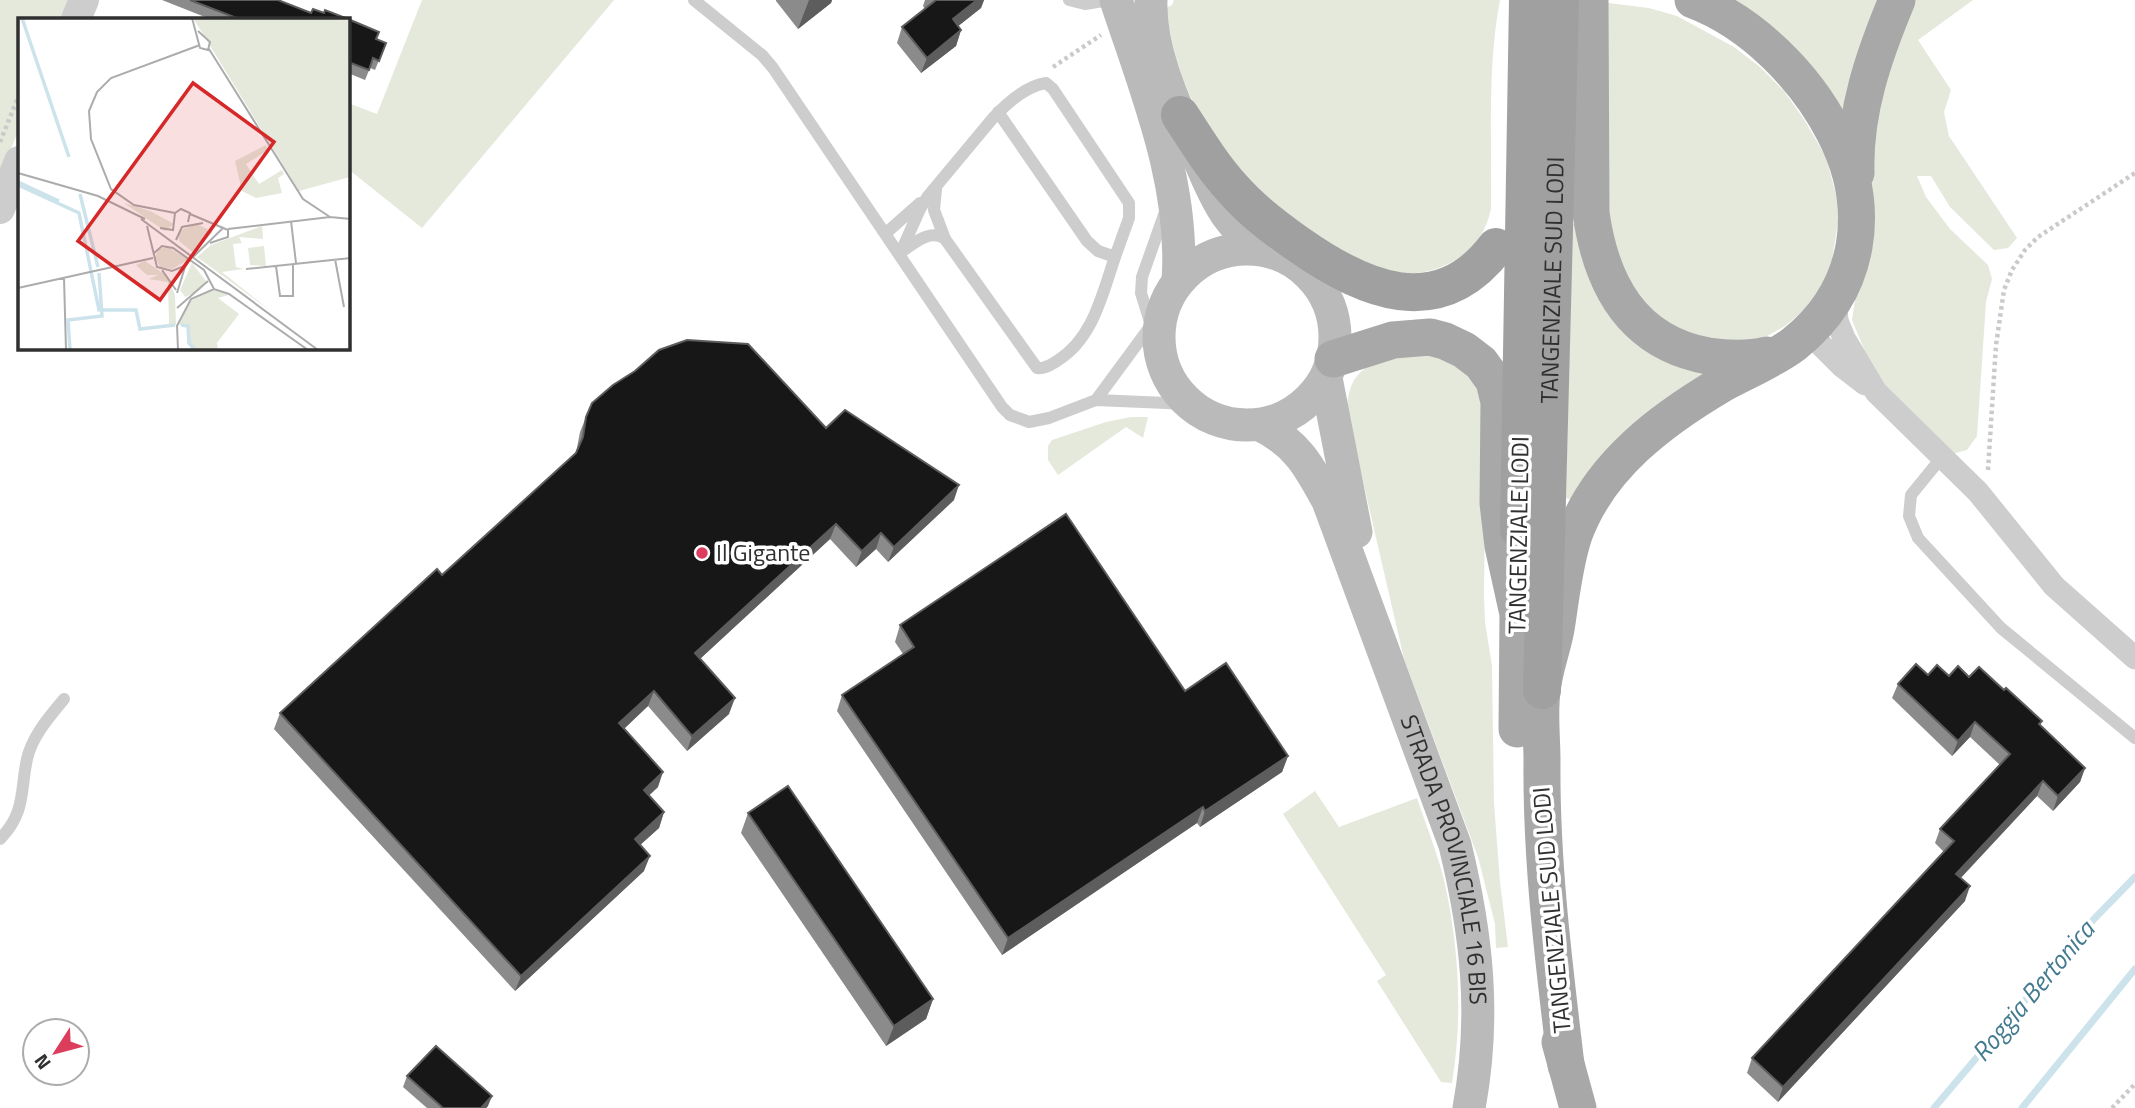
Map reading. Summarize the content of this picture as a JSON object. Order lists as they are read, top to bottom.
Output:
{
  "streets": {
    "highway": ["TANGENZIALE SUD LODI", "TANGENZIALE LODI"],
    "main road": ["STRADA PROVINCIALE 16 BIS"]
  },
  "crossings": [
    ["TANGENZIALE SUD LODI", "TANGENZIALE LODI"]
  ],
  "water": ["Roggia Bertonica"],
  "places": ["Il Gigante"],
  "north": "bottom left"
}
